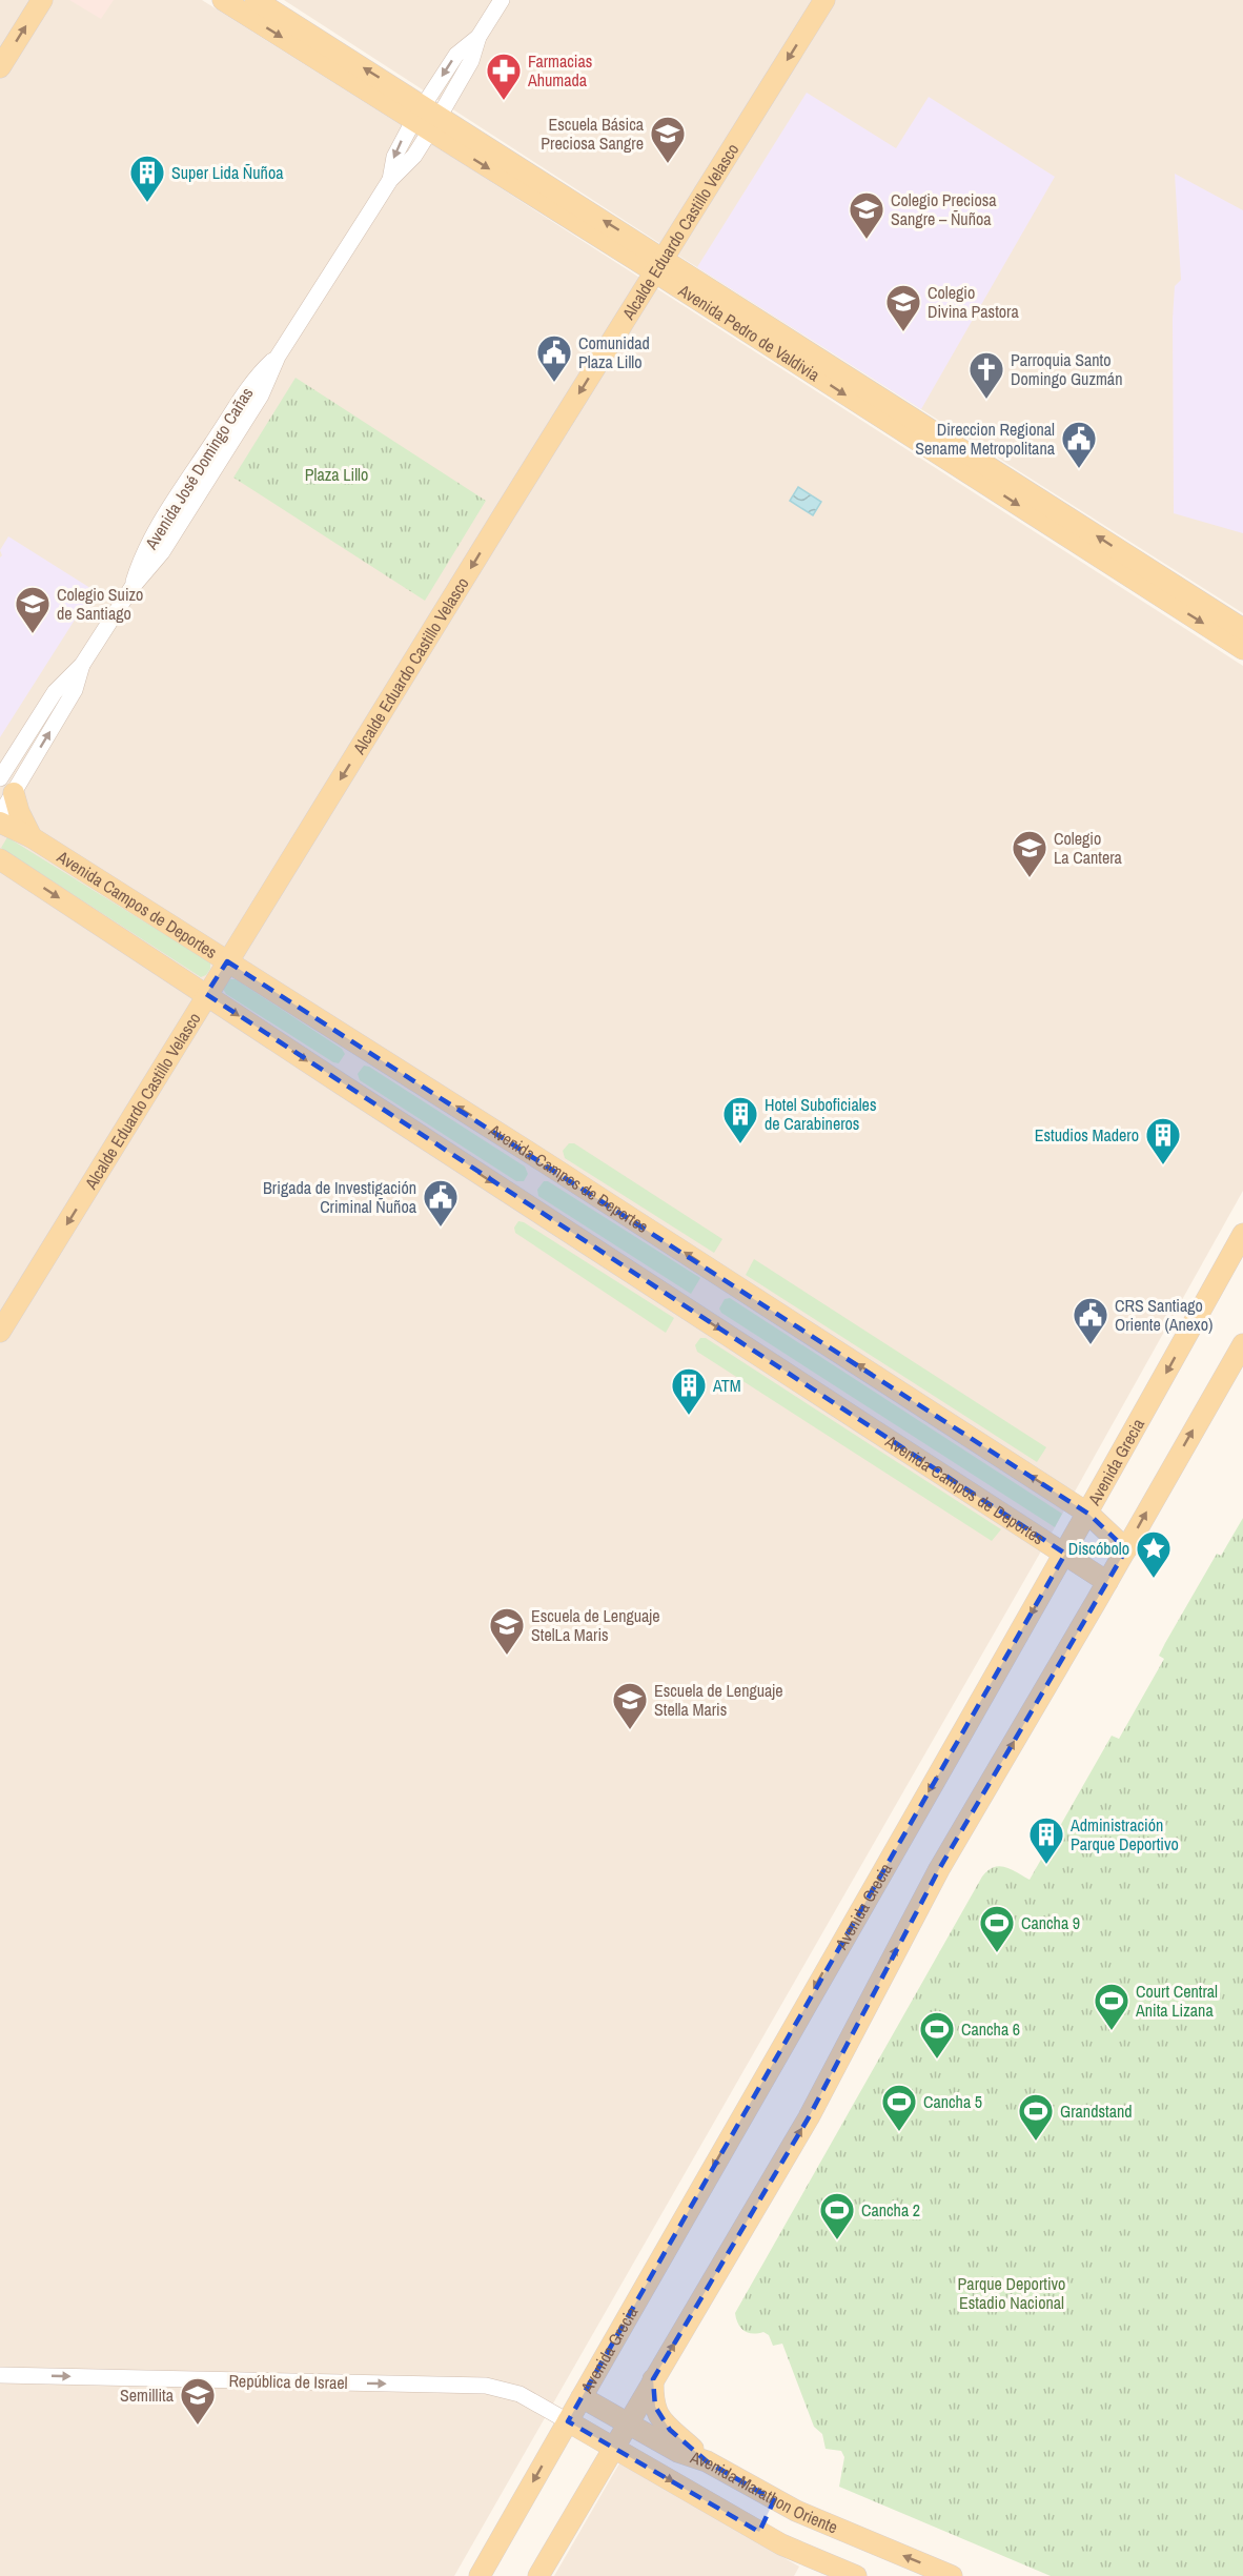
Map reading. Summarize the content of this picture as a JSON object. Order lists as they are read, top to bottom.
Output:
{
  "streets": {
    "main road": [
      "Alcalde Eduardo Castillo Velasco",
      "Avenida Pedro de Valdivia",
      "Avenida Campos de Deportes",
      "Avenida Grecia",
      "Avenida Marathon Oriente"
    ],
    "street": ["Avenida José Domingo Cañas", "República de Israel"]
  },
  "crossings": [
    ["Alcalde Eduardo Castillo Velasco", "Avenida Pedro de Valdivia"],
    ["Alcalde Eduardo Castillo Velasco", "Avenida Campos de Deportes"],
    ["Avenida Pedro de Valdivia", "Avenida José Domingo Cañas"],
    ["Avenida Campos de Deportes", "Avenida Grecia"],
    ["Avenida Grecia", "República de Israel"],
    ["Avenida Grecia", "Avenida Marathon Oriente"],
    ["República de Israel", "Avenida Marathon Oriente"]
  ],
  "one_way": ["Alcalde Eduardo Castillo Velasco", "República de Israel"],
  "parks": ["Plaza Lillo", "Parque Deportivo Estadio Nacional"],
  "places": {
    "pharmacy": ["Farmacias Ahumada"],
    "school or university": [
      "Escuela Básica Preciosa Sangre",
      "Colegio Preciosa Sangre – Ñuñoa",
      "Colegio Divina Pastora",
      "Colegio Suizo de Santiago",
      "Colegio La Cantera",
      "Escuela de Lenguaje StelLa Maris",
      "Escuela de Lenguaje Stella Maris",
      "Semillita"
    ],
    "building": [
      "Super Lida Ñuñoa",
      "Hotel Suboficiales de Carabineros",
      "Estudios Madero",
      "ATM",
      "Administración Parque Deportivo"
    ],
    "public building": [
      "Comunidad Plaza Lillo",
      "Direccion Regional Sename Metropolitana",
      "Brigada de Investigación Criminal Ñuñoa",
      "CRS Santiago Oriente (Anexo)"
    ],
    "church": ["Parroquia Santo Domingo Guzmán"],
    "place": ["Discóbolo"],
    "sports": [
      "Cancha 9",
      "Court Central Anita Lizana",
      "Cancha 6",
      "Cancha 5",
      "Grandstand",
      "Cancha 2"
    ]
  }
}
